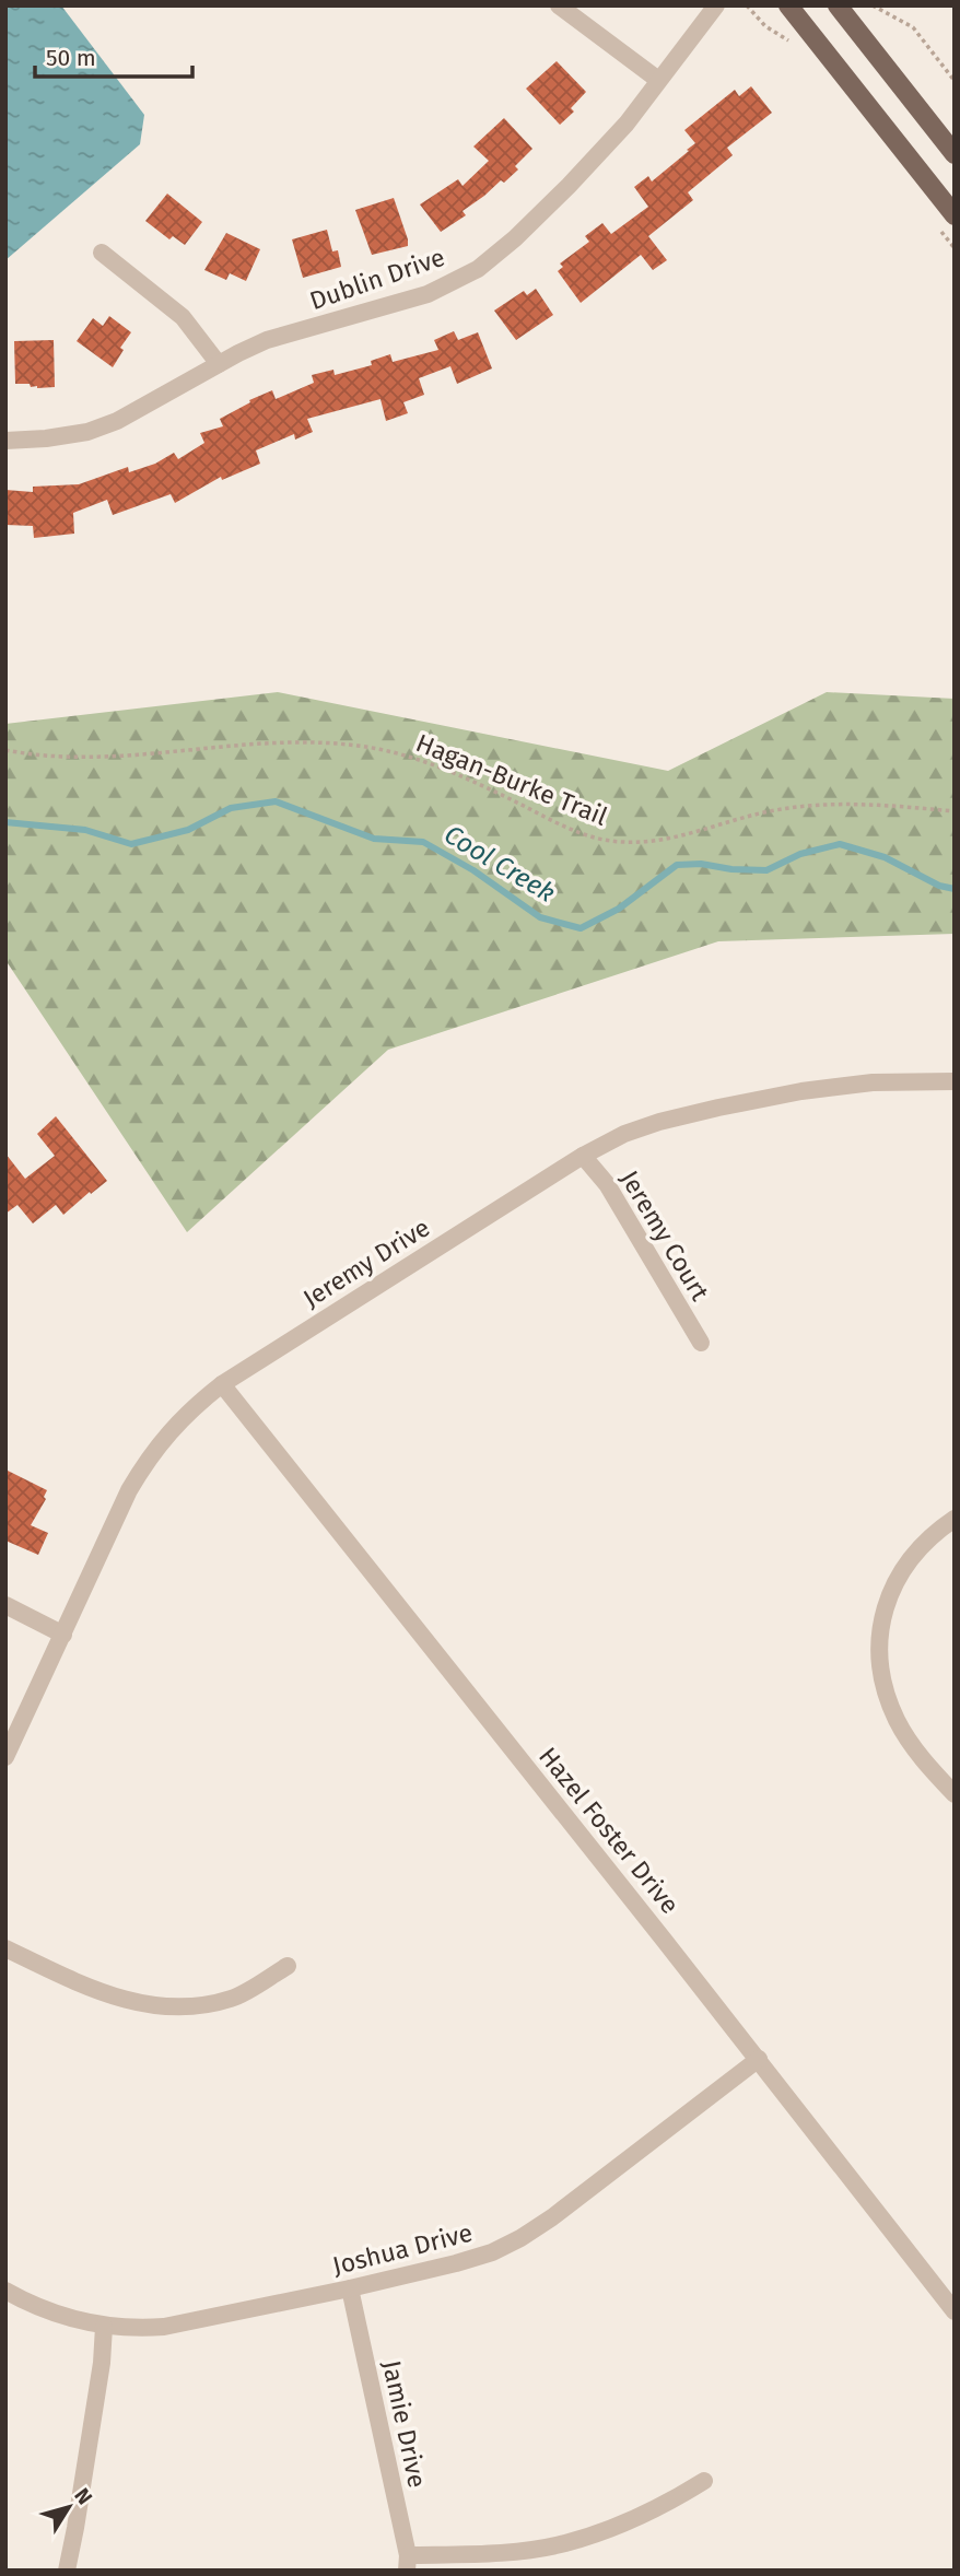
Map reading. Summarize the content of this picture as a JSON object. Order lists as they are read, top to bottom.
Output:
{
  "streets": {
    "street": [
      "Dublin Drive",
      "Jeremy Court",
      "Jeremy Drive",
      "Hazel Foster Drive",
      "Joshua Drive",
      "Jamie Drive"
    ],
    "path": ["Hagan-Burke Trail"]
  },
  "crossings": [
    ["Jeremy Court", "Jeremy Drive"],
    ["Jeremy Drive", "Hazel Foster Drive"],
    ["Hazel Foster Drive", "Joshua Drive"],
    ["Joshua Drive", "Jamie Drive"]
  ],
  "water": ["Cool Creek"],
  "scale_bar": "50 m",
  "north": "top right"
}
